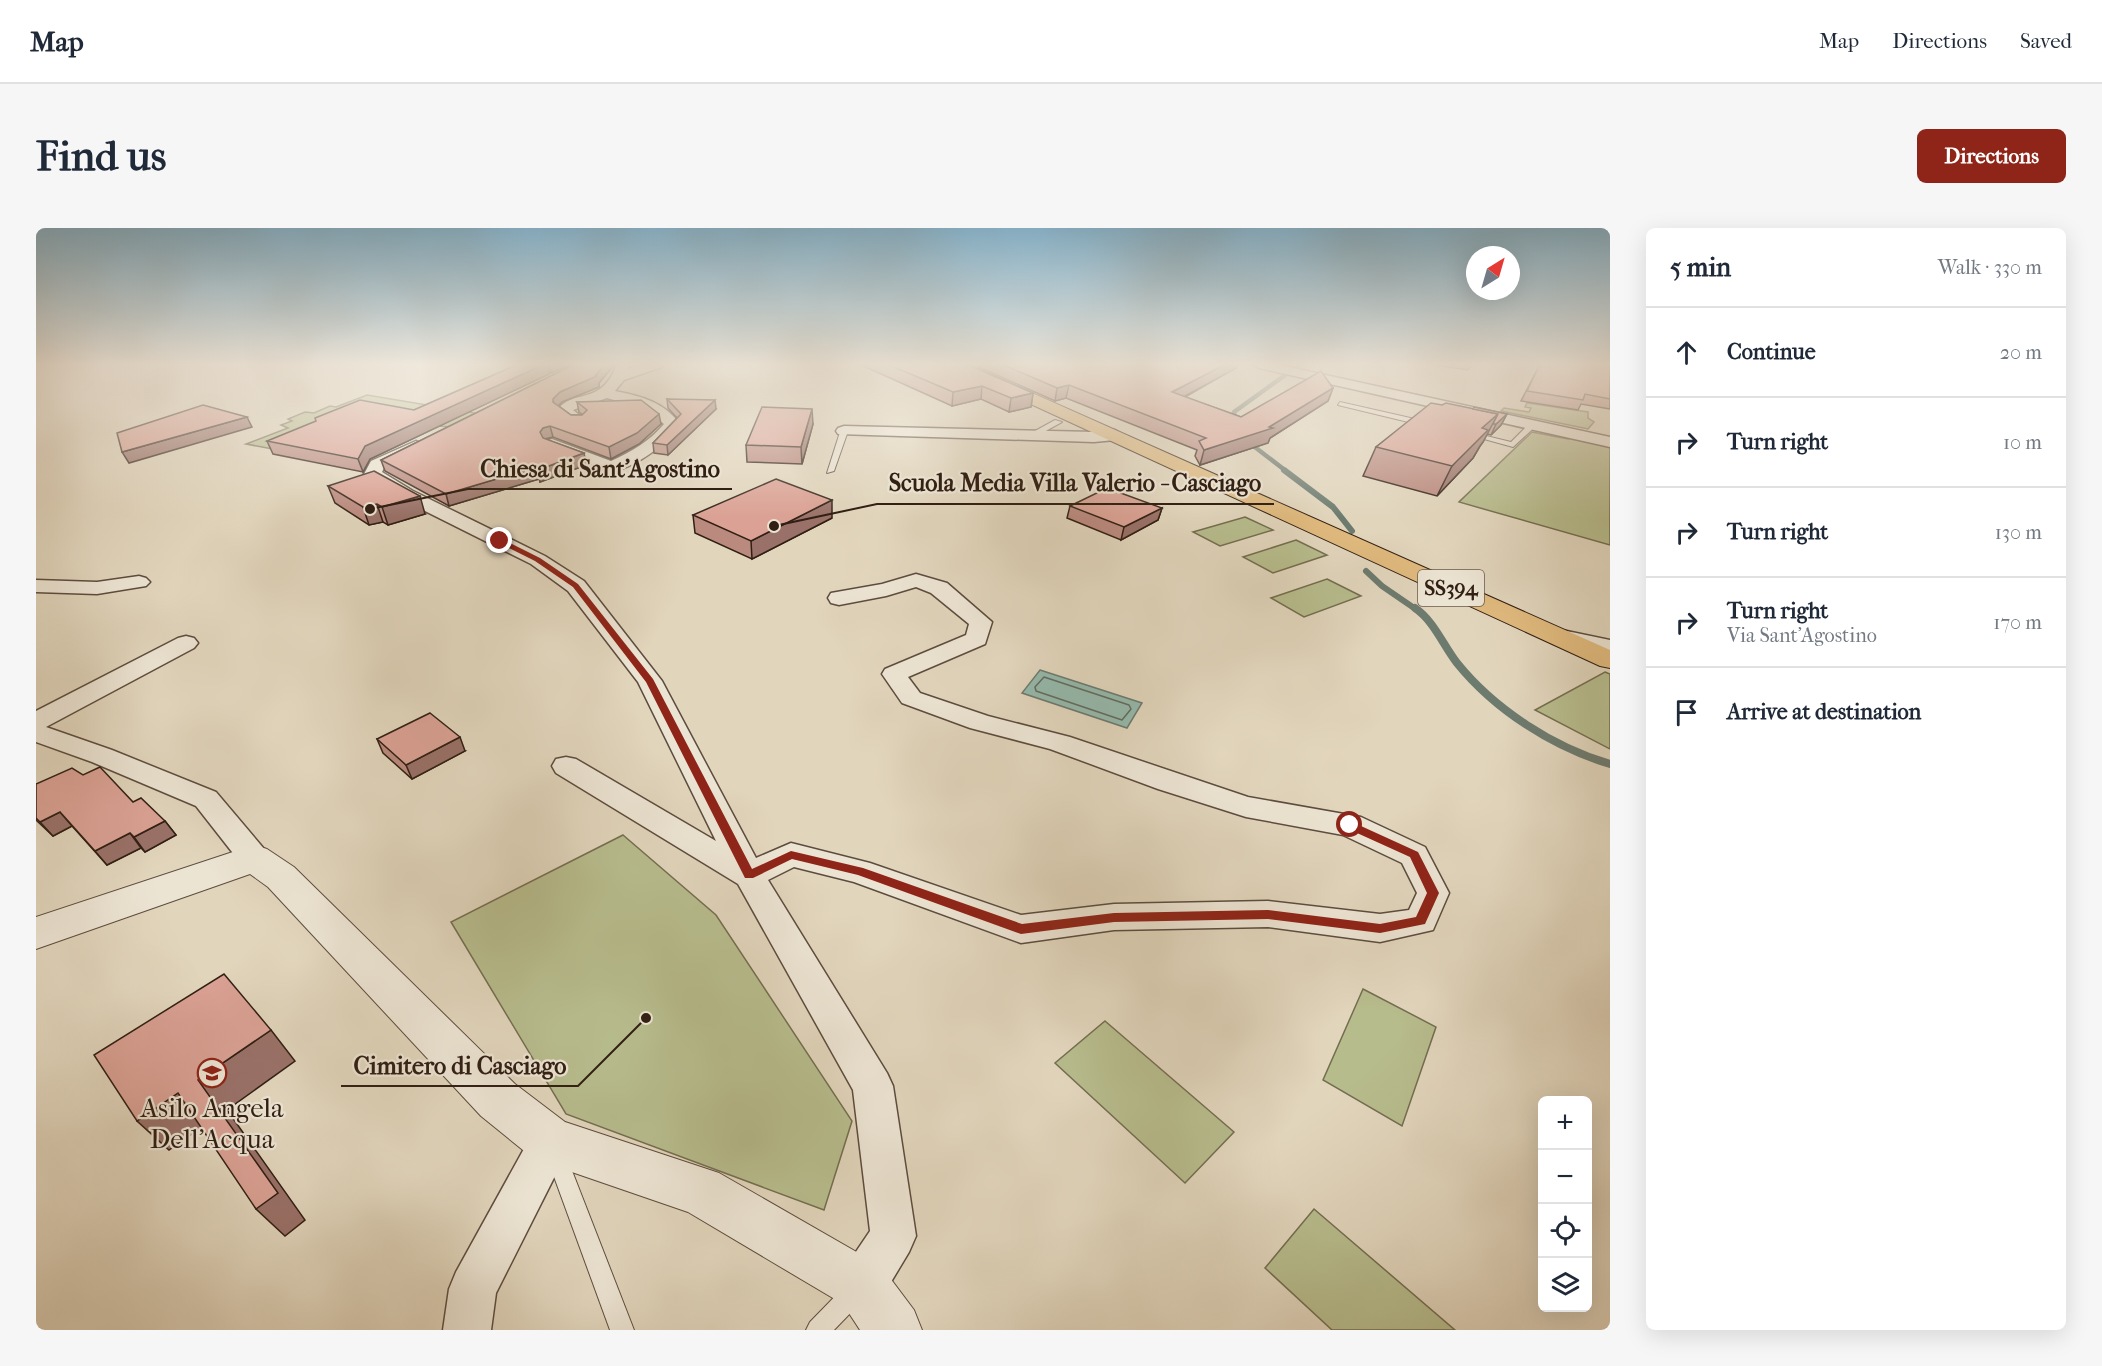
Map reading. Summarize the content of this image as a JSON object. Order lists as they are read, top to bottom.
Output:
{
  "streets": {
    "main road": ["SS394"]
  },
  "places": {
    "other": ["Chiesa di Sant'Agostino", "Scuola Media Villa Valerio - Casciago", "Cimitero di Casciago"],
    "school or university": ["Asilo Angela Dell'Acqua"]
  },
  "north": "top right",
  "page": {
    "header": "Map",
    "nav": ["Map", "Directions", "Saved"],
    "buttons": "Directions",
    "title": "Find us",
    "heading": ["5 min", "Walk · 330 m"],
    "list": [
      ["Continue", "20 m"],
      ["Turn right", "10 m"],
      ["Turn right", "130 m"],
      ["Turn right", "Via Sant'Agostino", "170 m"],
      "Arrive at destination"
    ],
    "map_buttons": ["+", "−"]
  }
}
